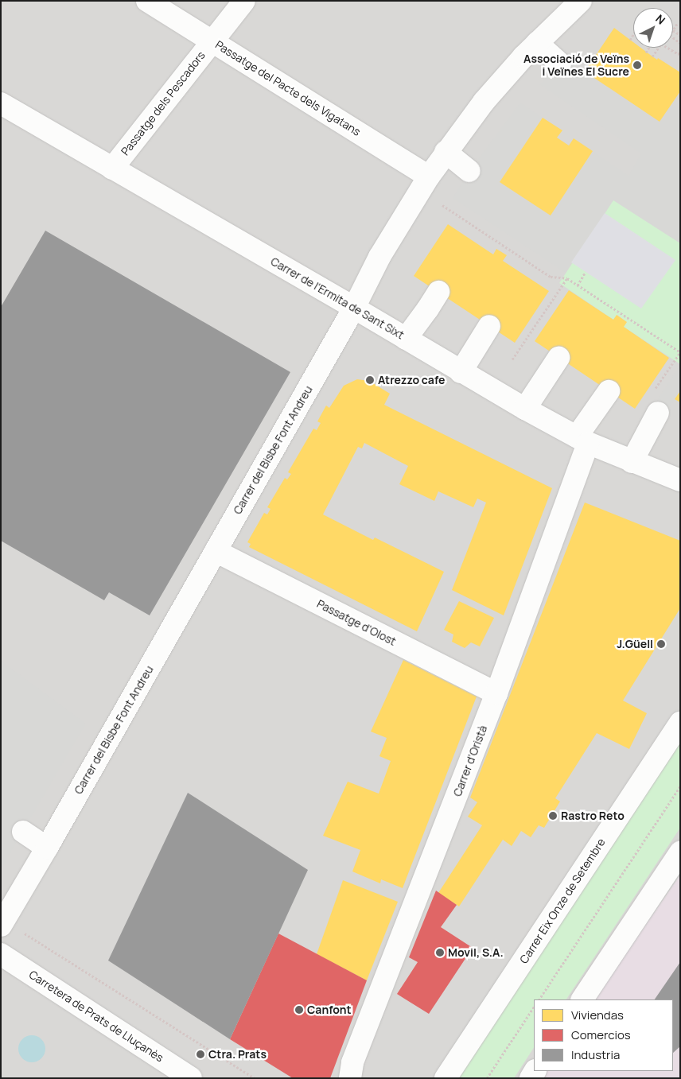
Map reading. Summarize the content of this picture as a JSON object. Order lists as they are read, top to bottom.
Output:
{
  "streets": {
    "street": [
      "Passatge del Pacte dels Vigatans",
      "Passatge dels Pescadors",
      "Carrer de l'Ermita de Sant Sixt",
      "Carrer del Bisbe Font Andreu",
      "Passatge d'Olost",
      "Carrer d'Oristà",
      "Carrer Eix Onze de Setembre",
      "Carretera de Prats de Lluçanès"
    ]
  },
  "crossings": [
    ["Passatge del Pacte dels Vigatans", "Passatge dels Pescadors"],
    ["Passatge del Pacte dels Vigatans", "Carrer del Bisbe Font Andreu"],
    ["Passatge dels Pescadors", "Carrer de l'Ermita de Sant Sixt"],
    ["Carrer de l'Ermita de Sant Sixt", "Carrer del Bisbe Font Andreu"],
    ["Carrer de l'Ermita de Sant Sixt", "Carrer d'Oristà"],
    ["Carrer del Bisbe Font Andreu", "Passatge d'Olost"],
    ["Passatge d'Olost", "Carrer d'Oristà"]
  ],
  "places": [
    "Associació de Veïns i Veïnes El Sucre",
    "Atrezzo cafe",
    "J.Güell",
    "Rastro Reto",
    "Movil, S.A.",
    "Canfont",
    "Ctra. Prats"
  ],
  "legend": ["Viviendas", "Comercios", "Industria"],
  "north": "top right"
}
